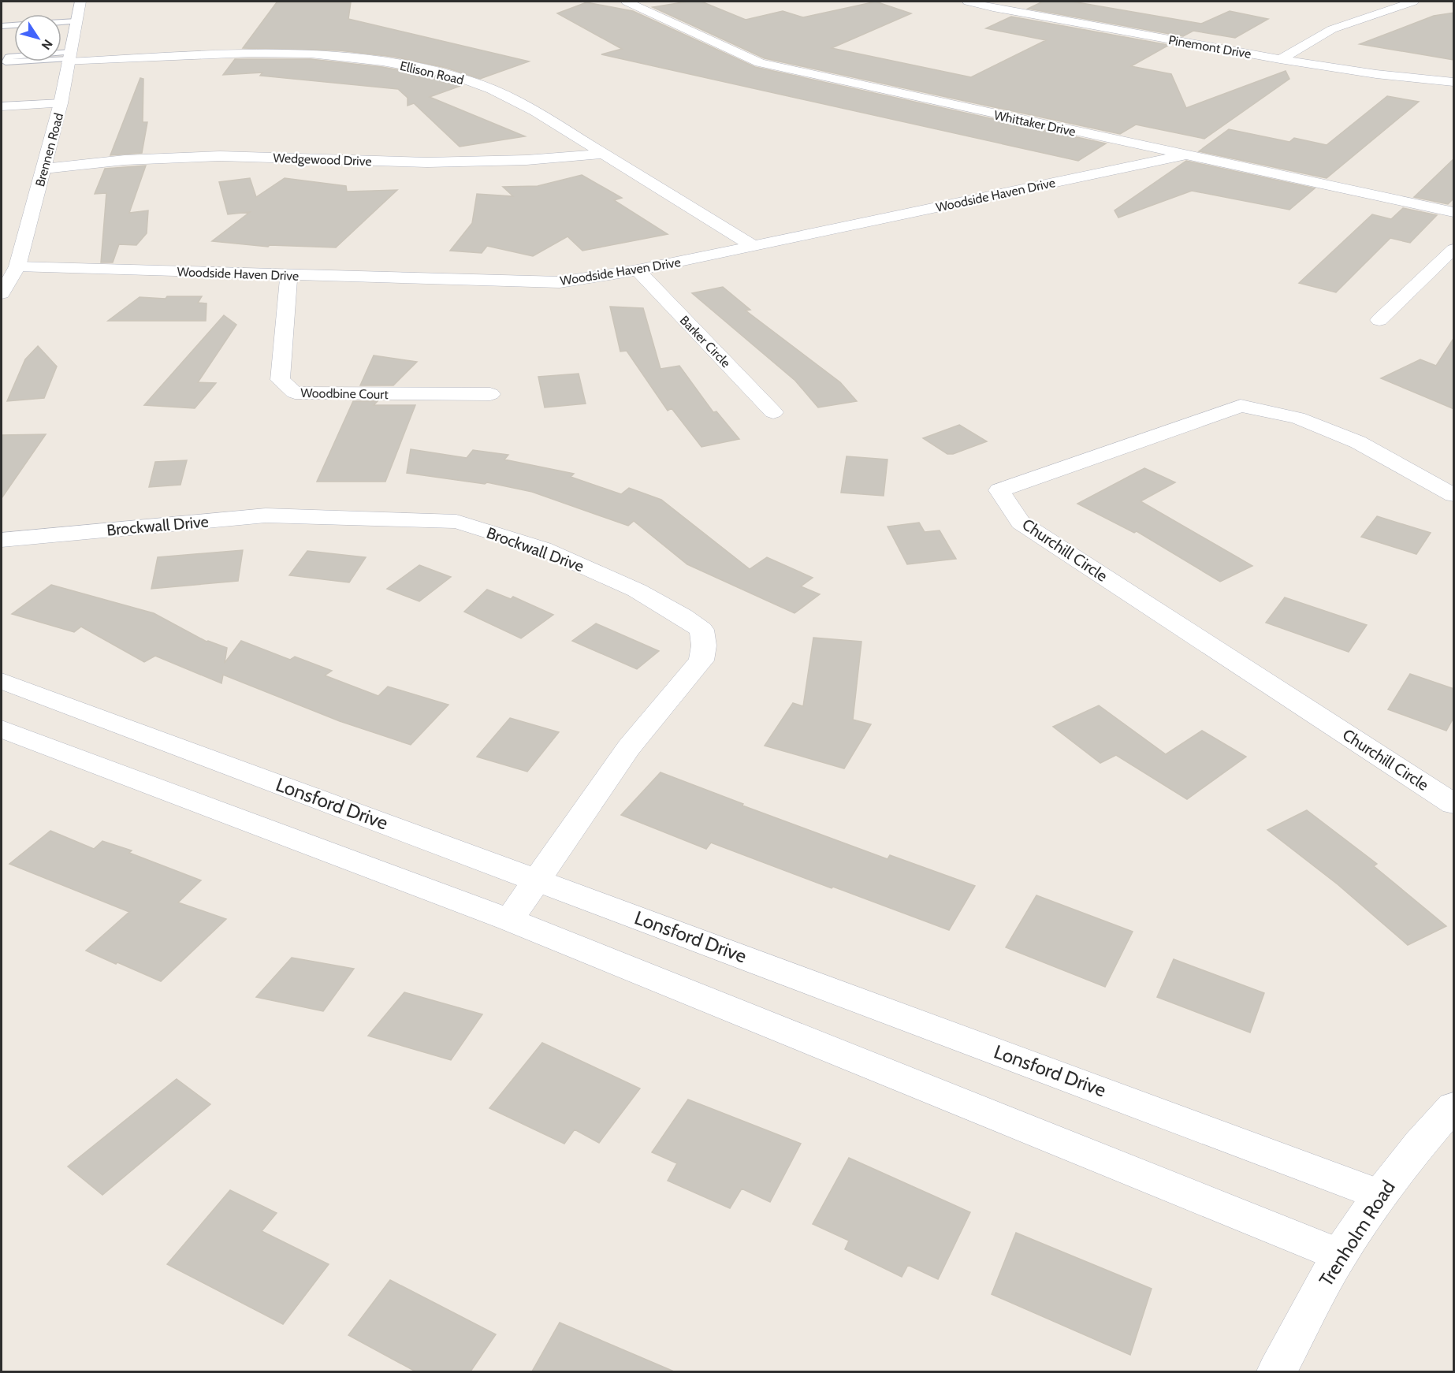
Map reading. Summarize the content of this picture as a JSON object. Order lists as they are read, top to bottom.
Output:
{
  "streets": {
    "street": [
      "Pinemont Drive",
      "Ellison Road",
      "Whittaker Drive",
      "Brennen Road",
      "Wedgewood Drive",
      "Woodside Haven Drive",
      "Barker Circle",
      "Woodbine Court",
      "Brockwall Drive",
      "Churchill Circle",
      "Lonsford Drive",
      "Trenholm Road"
    ]
  },
  "crossings": [
    ["Ellison Road", "Brennen Road"],
    ["Ellison Road", "Wedgewood Drive"],
    ["Ellison Road", "Woodside Haven Drive"],
    ["Whittaker Drive", "Woodside Haven Drive"],
    ["Brennen Road", "Wedgewood Drive"],
    ["Brennen Road", "Woodside Haven Drive"],
    ["Woodside Haven Drive", "Barker Circle"],
    ["Woodside Haven Drive", "Woodbine Court"],
    ["Brockwall Drive", "Lonsford Drive"],
    ["Lonsford Drive", "Trenholm Road"]
  ],
  "north": "bottom right"
}
